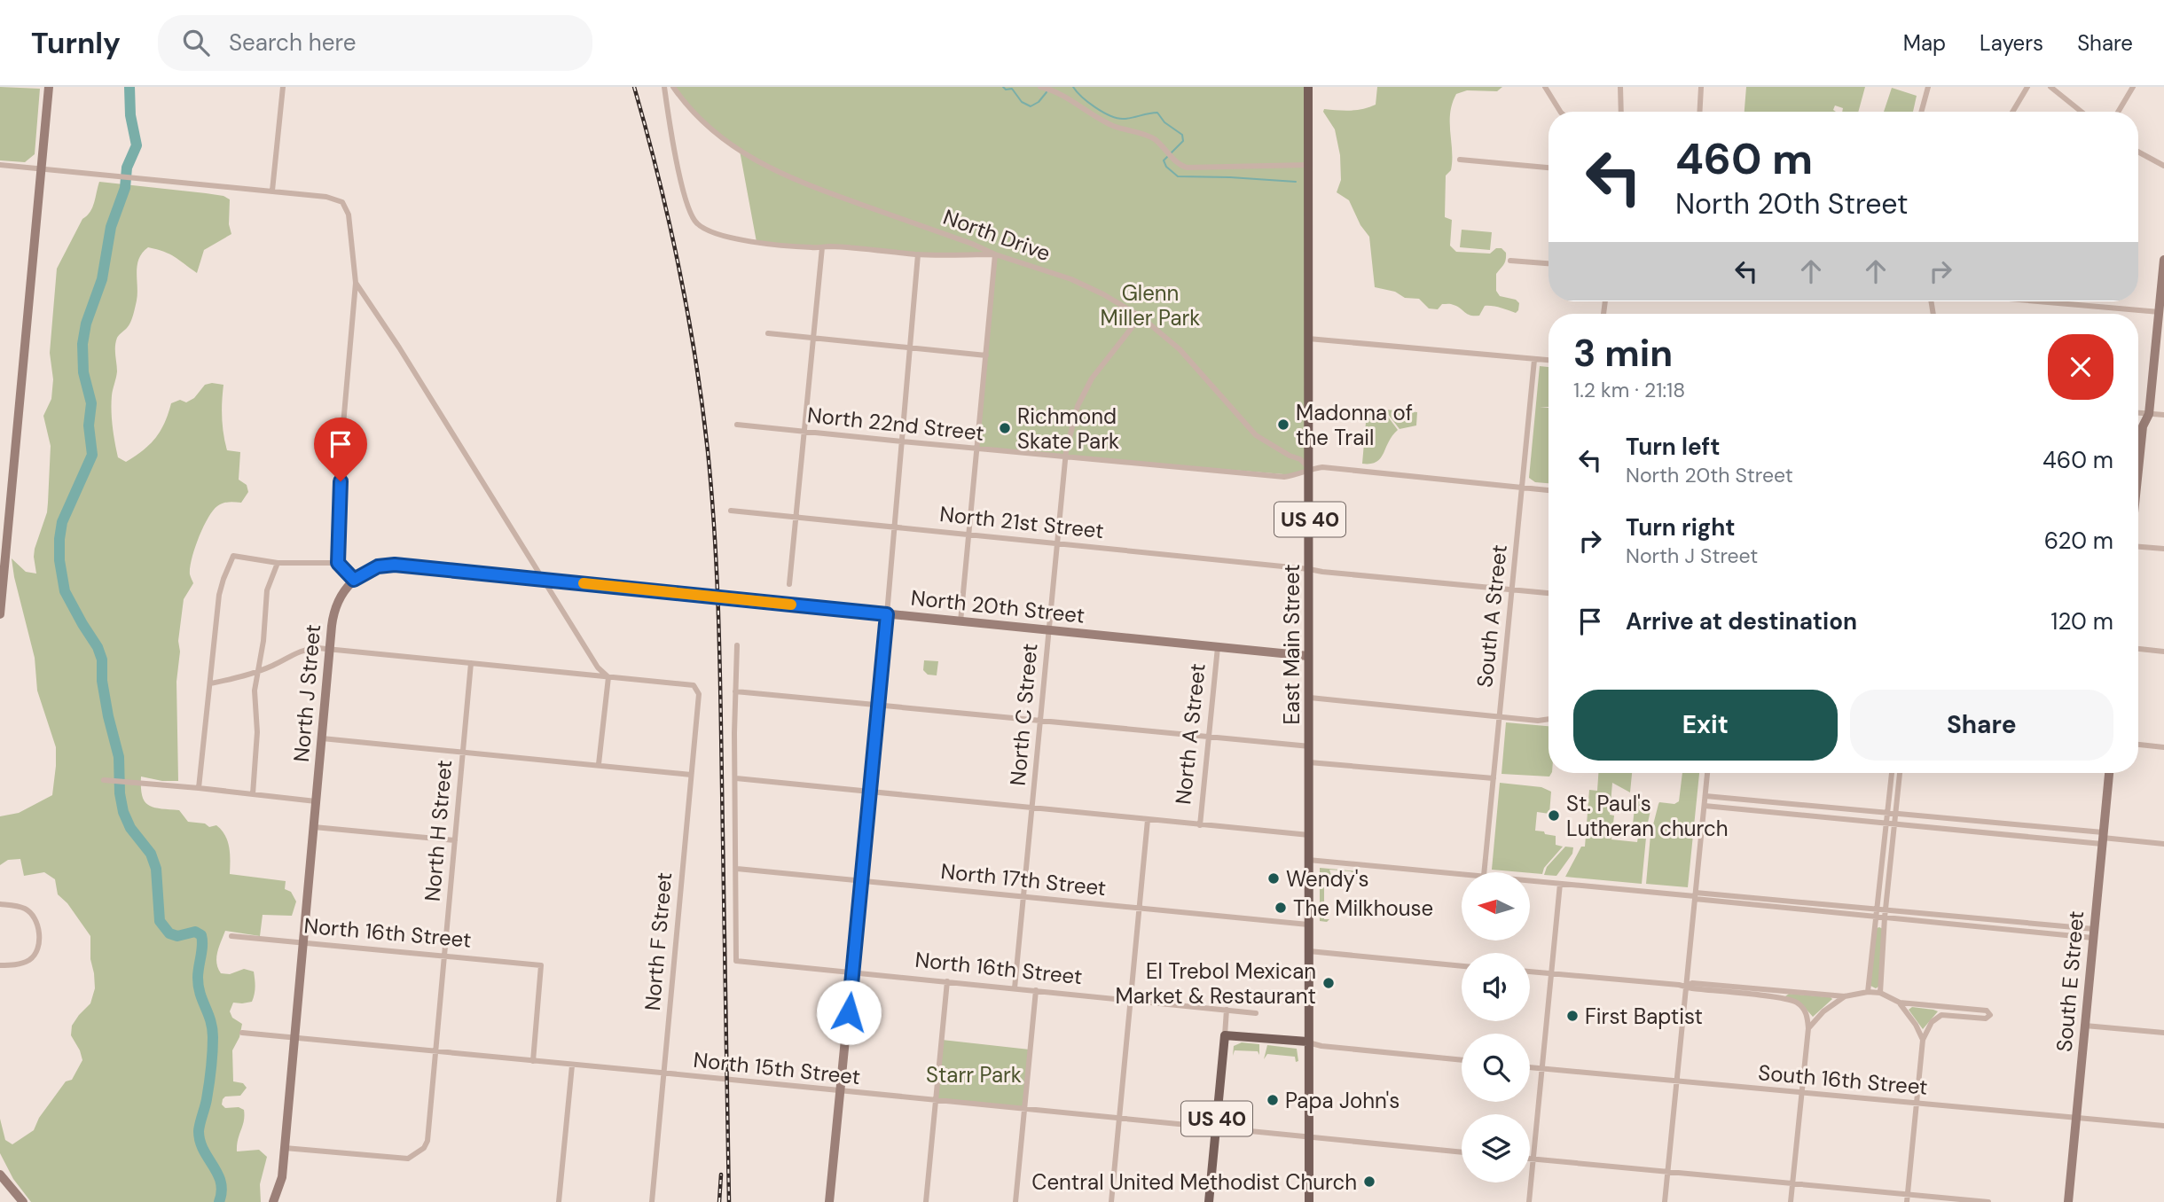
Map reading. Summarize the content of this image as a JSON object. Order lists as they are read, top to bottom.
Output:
{
  "streets": {
    "main road": ["US 40", "East Main Street"],
    "street": [
      "North Drive",
      "North 22nd Street",
      "North 21st Street",
      "North 20th Street",
      "South A Street",
      "North J Street",
      "North C Street",
      "North A Street",
      "North H Street",
      "North 17th Street",
      "North 16th Street",
      "North F Street",
      "South E Street",
      "North 15th Street",
      "South 16th Street"
    ]
  },
  "crossings": [
    ["North Drive", "North 22nd Street"],
    ["North Drive", "East Main Street"],
    ["North Drive", "North C Street"],
    ["North 22nd Street", "South A Street"],
    ["North 22nd Street", "East Main Street"],
    ["North 22nd Street", "North C Street"],
    ["US 40", "North 15th Street"],
    ["North 21st Street", "South A Street"],
    ["North 21st Street", "East Main Street"],
    ["North 21st Street", "North C Street"],
    ["North 20th Street", "East Main Street"],
    ["North 20th Street", "North J Street"],
    ["North 20th Street", "North C Street"],
    ["North 20th Street", "North A Street"],
    ["East Main Street", "North 17th Street"],
    ["East Main Street", "North 15th Street"],
    ["North J Street", "North H Street"],
    ["North J Street", "North 16th Street"],
    ["North J Street", "North 15th Street"],
    ["North C Street", "North 17th Street"],
    ["North C Street", "North 16th Street"],
    ["North H Street", "North 16th Street"],
    ["North H Street", "North 15th Street"],
    ["North 17th Street", "North 16th Street"],
    ["North 16th Street", "North 15th Street"],
    ["North F Street", "North 15th Street"],
    ["South E Street", "South 16th Street"]
  ],
  "parks": ["Glenn Miller Park", "Starr Park"],
  "places": [
    "Madonna of the Trail",
    "Richmond Skate Park",
    "St. Paul's Lutheran church",
    "Wendy's",
    "The Milkhouse",
    "El Trebol Mexican Market & Restaurant",
    "First Baptist",
    "Papa John's",
    "Central United Methodist Church"
  ],
  "north": "left",
  "page": {
    "header": "Turnly",
    "search": "Search here",
    "nav": ["Map", "Layers", "Share"],
    "turn": ["460 m", "North 20th Street"],
    "heading": ["3 min", "1.2 km · 21:18"],
    "list": [
      {
        "name": "Turn left",
        "note": "North 20th Street",
        "value": "460 m"
      },
      {
        "name": "Turn right",
        "note": "North J Street",
        "value": "620 m"
      },
      {
        "name": "Arrive at destination",
        "value": "120 m"
      }
    ],
    "buttons": ["Exit", "Share"]
  }
}
